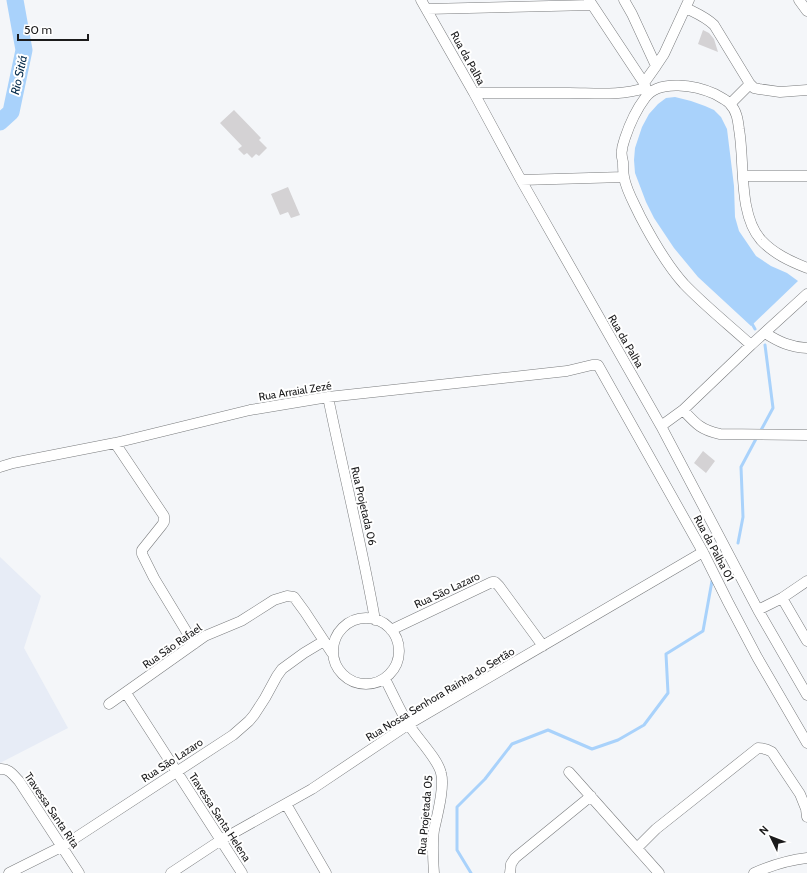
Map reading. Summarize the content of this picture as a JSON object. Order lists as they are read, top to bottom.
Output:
{
  "streets": {
    "street": [
      "Rua da Palha",
      "Rua Arraial Zezé",
      "Rua Projetada 06",
      "Rua da Palha 01",
      "Rua São Lazaro",
      "Rua São Rafael",
      "Rua Nossa Senhora Rainha do Sertão",
      "Travessa Santa Rita",
      "Rua Projetada 05",
      "Travessa Santa Helena"
    ]
  },
  "crossings": [
    ["Rua Arraial Zezé", "Rua Projetada 06"],
    ["Rua Arraial Zezé", "Rua da Palha 01"],
    ["Rua Projetada 06", "Rua São Lazaro"],
    ["Rua Projetada 06", "Rua Projetada 05"],
    ["Rua da Palha 01", "Rua Nossa Senhora Rainha do Sertão"],
    ["Rua São Lazaro", "Rua São Rafael"],
    ["Rua São Lazaro", "Rua Nossa Senhora Rainha do Sertão"],
    ["Rua São Lazaro", "Travessa Santa Rita"],
    ["Rua São Lazaro", "Rua Projetada 05"],
    ["Rua São Lazaro", "Travessa Santa Helena"],
    ["Rua São Rafael", "Travessa Santa Helena"],
    ["Rua Nossa Senhora Rainha do Sertão", "Rua Projetada 05"],
    ["Rua Nossa Senhora Rainha do Sertão", "Travessa Santa Helena"]
  ],
  "water": ["Rio Sitiá"],
  "scale_bar": "50 m",
  "north": "top left"
}
